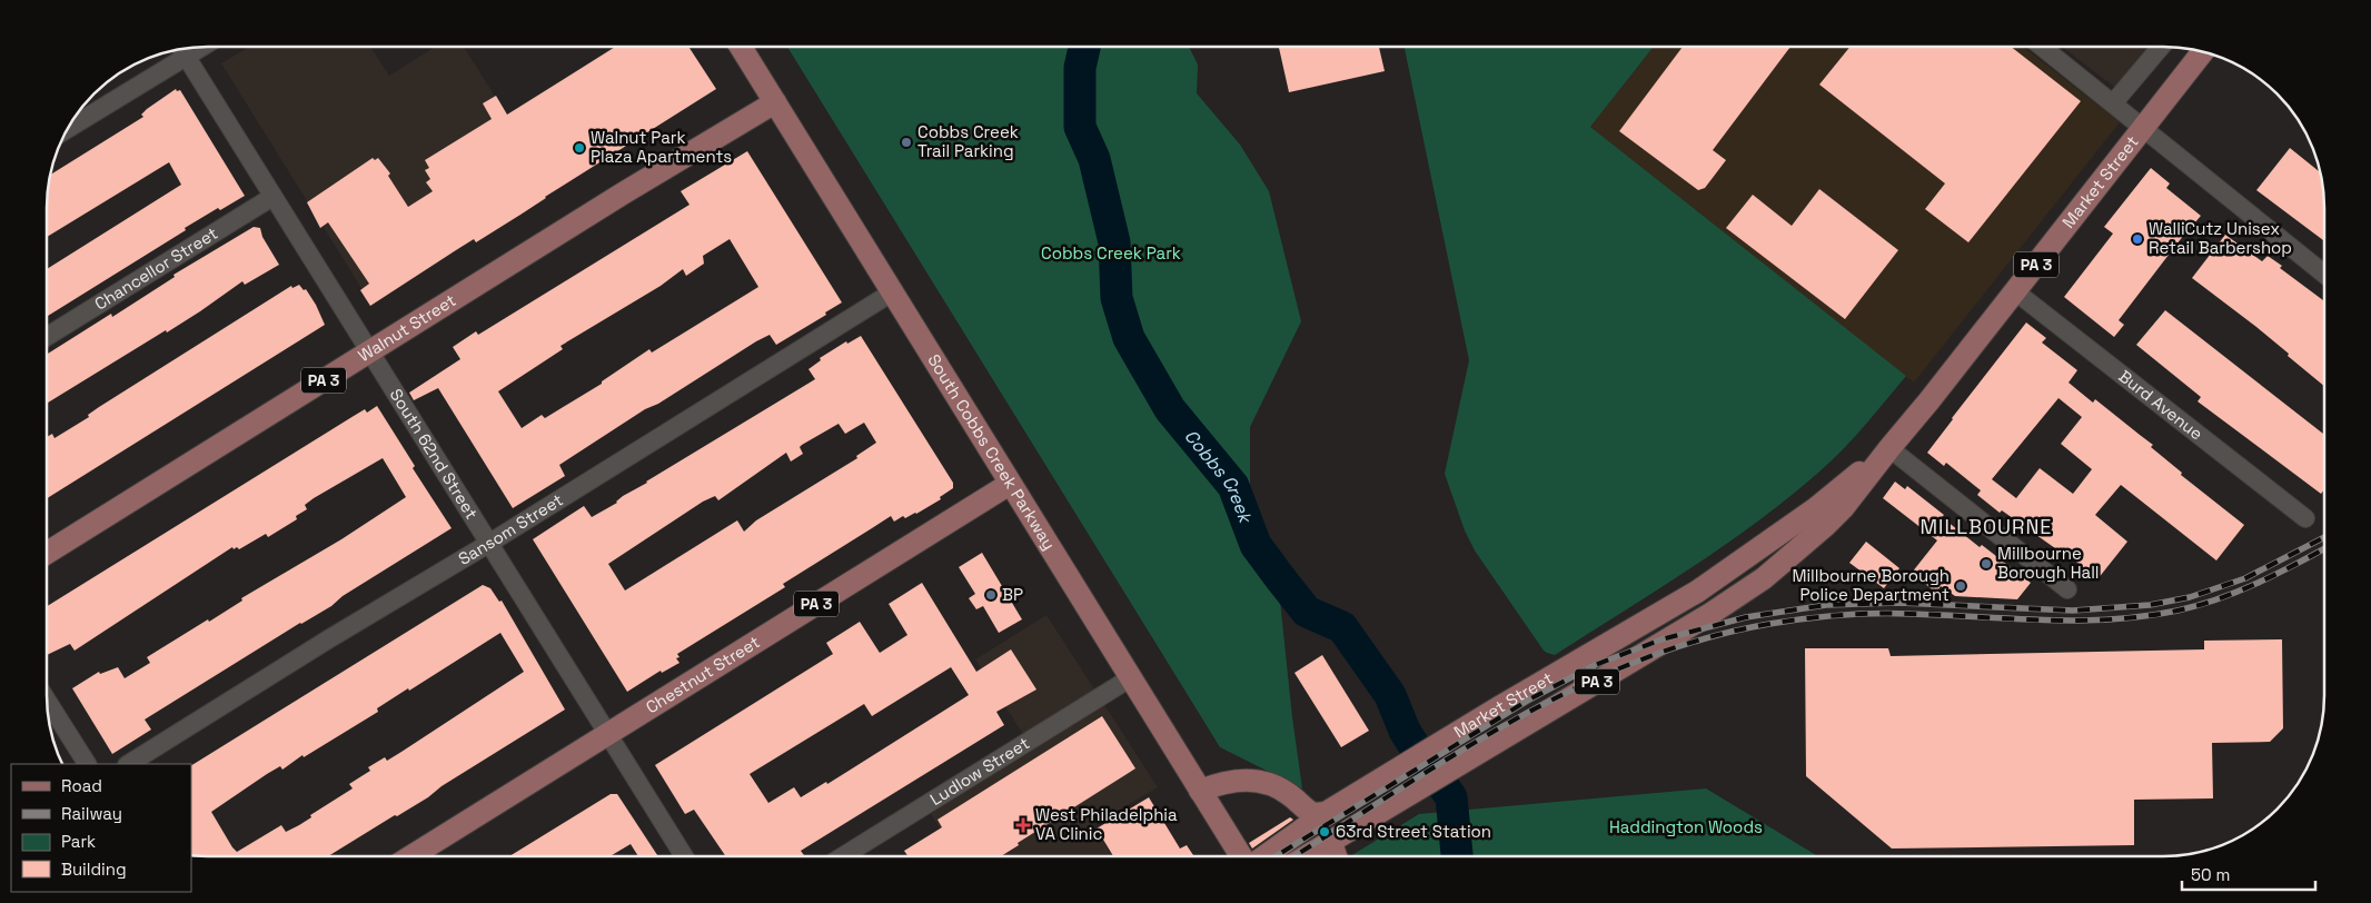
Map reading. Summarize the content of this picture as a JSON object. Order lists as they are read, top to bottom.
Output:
{
  "streets": {
    "main road": [
      "Market Street",
      "PA 3",
      "Walnut Street",
      "South Cobbs Creek Parkway",
      "Chestnut Street"
    ],
    "street": [
      "Chancellor Street",
      "Burd Avenue",
      "South 62nd Street",
      "Sansom Street",
      "Ludlow Street"
    ]
  },
  "crossings": [
    ["Market Street", "Burd Avenue"],
    ["Chancellor Street", "South 62nd Street"],
    ["Walnut Street", "South Cobbs Creek Parkway"],
    ["Walnut Street", "South 62nd Street"],
    ["South Cobbs Creek Parkway", "Sansom Street"],
    ["South Cobbs Creek Parkway", "Chestnut Street"],
    ["South Cobbs Creek Parkway", "Ludlow Street"],
    ["South 62nd Street", "Sansom Street"],
    ["South 62nd Street", "Chestnut Street"]
  ],
  "districts": ["MILLBOURNE"],
  "water": ["Cobbs Creek"],
  "parks": ["Cobbs Creek Park", "Haddington Woods"],
  "places": {
    "other": [
      "Cobbs Creek Trail Parking",
      "Walnut Park Plaza Apartments",
      "WalliCutz Unisex Retail Barbershop",
      "Millbourne Borough Hall",
      "Millbourne Borough Police Department",
      "BP",
      "63rd Street Station"
    ],
    "health": ["West Philadelphia VA Clinic"]
  },
  "legend": [
    "Road",
    "Railway",
    "Park",
    "Building"
  ],
  "scale_bar": "50 m"
}
